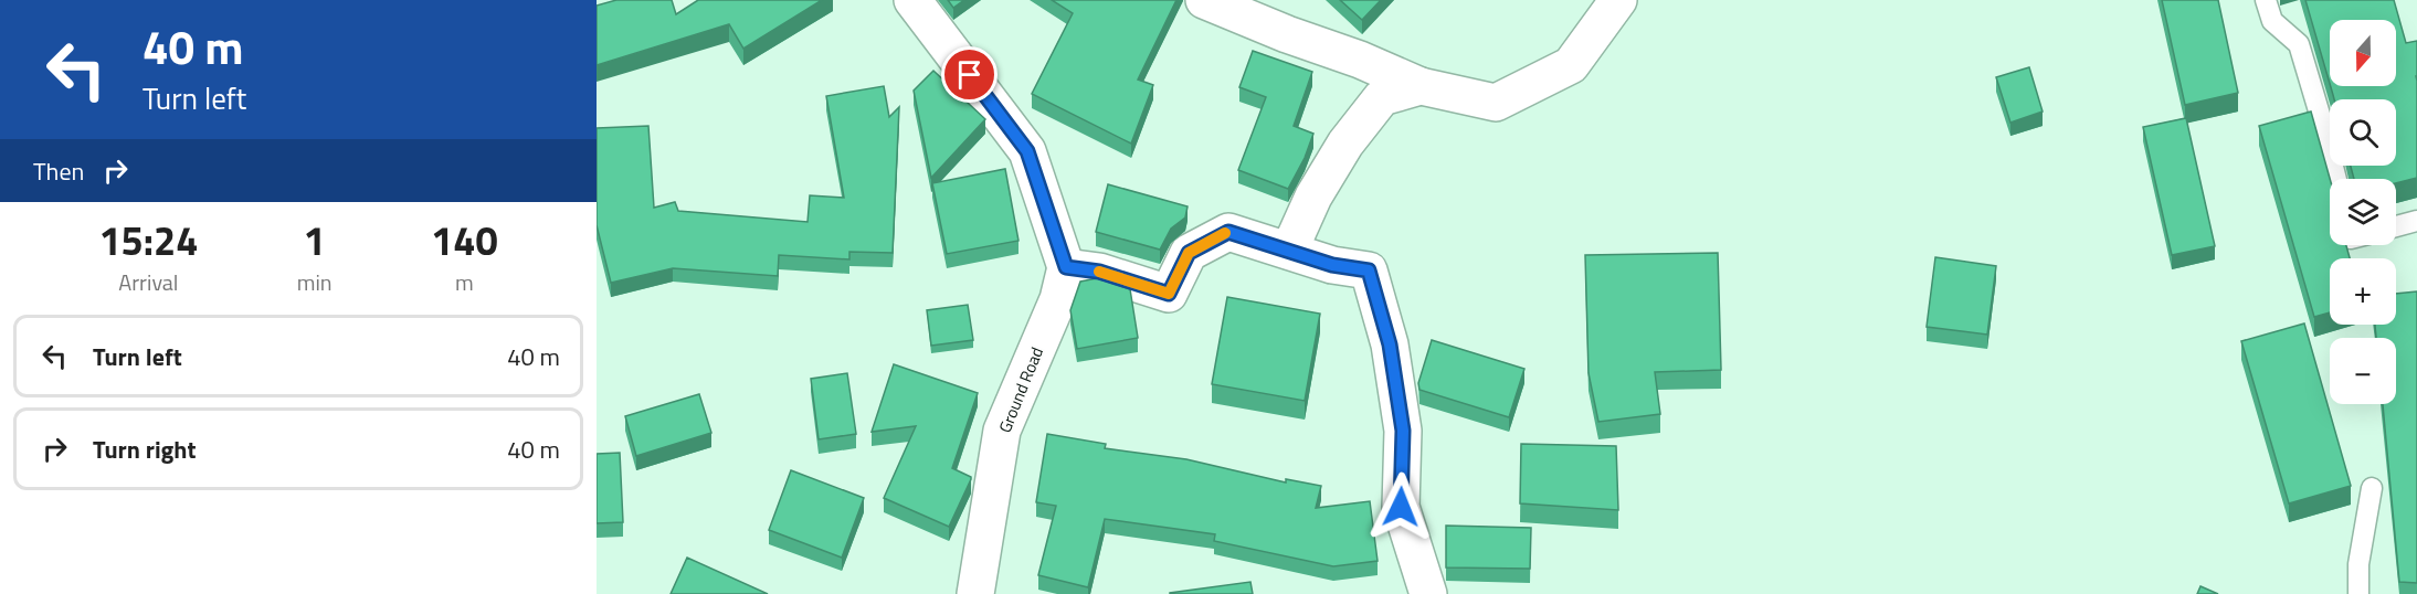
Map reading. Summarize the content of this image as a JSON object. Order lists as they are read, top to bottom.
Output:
{
  "streets": {
    "street": ["Ground Road"]
  },
  "north": "bottom",
  "page": {
    "turn": ["40 m", "Turn left"],
    "map_buttons": ["+", "−"],
    "then": "Then",
    "eta": [
      "15:24",
      "Arrival",
      "1",
      "min",
      "140",
      "m"
    ],
    "list": [
      {
        "name": "Turn left",
        "value": "40 m"
      },
      {
        "name": "Turn right",
        "value": "40 m"
      }
    ]
  }
}
